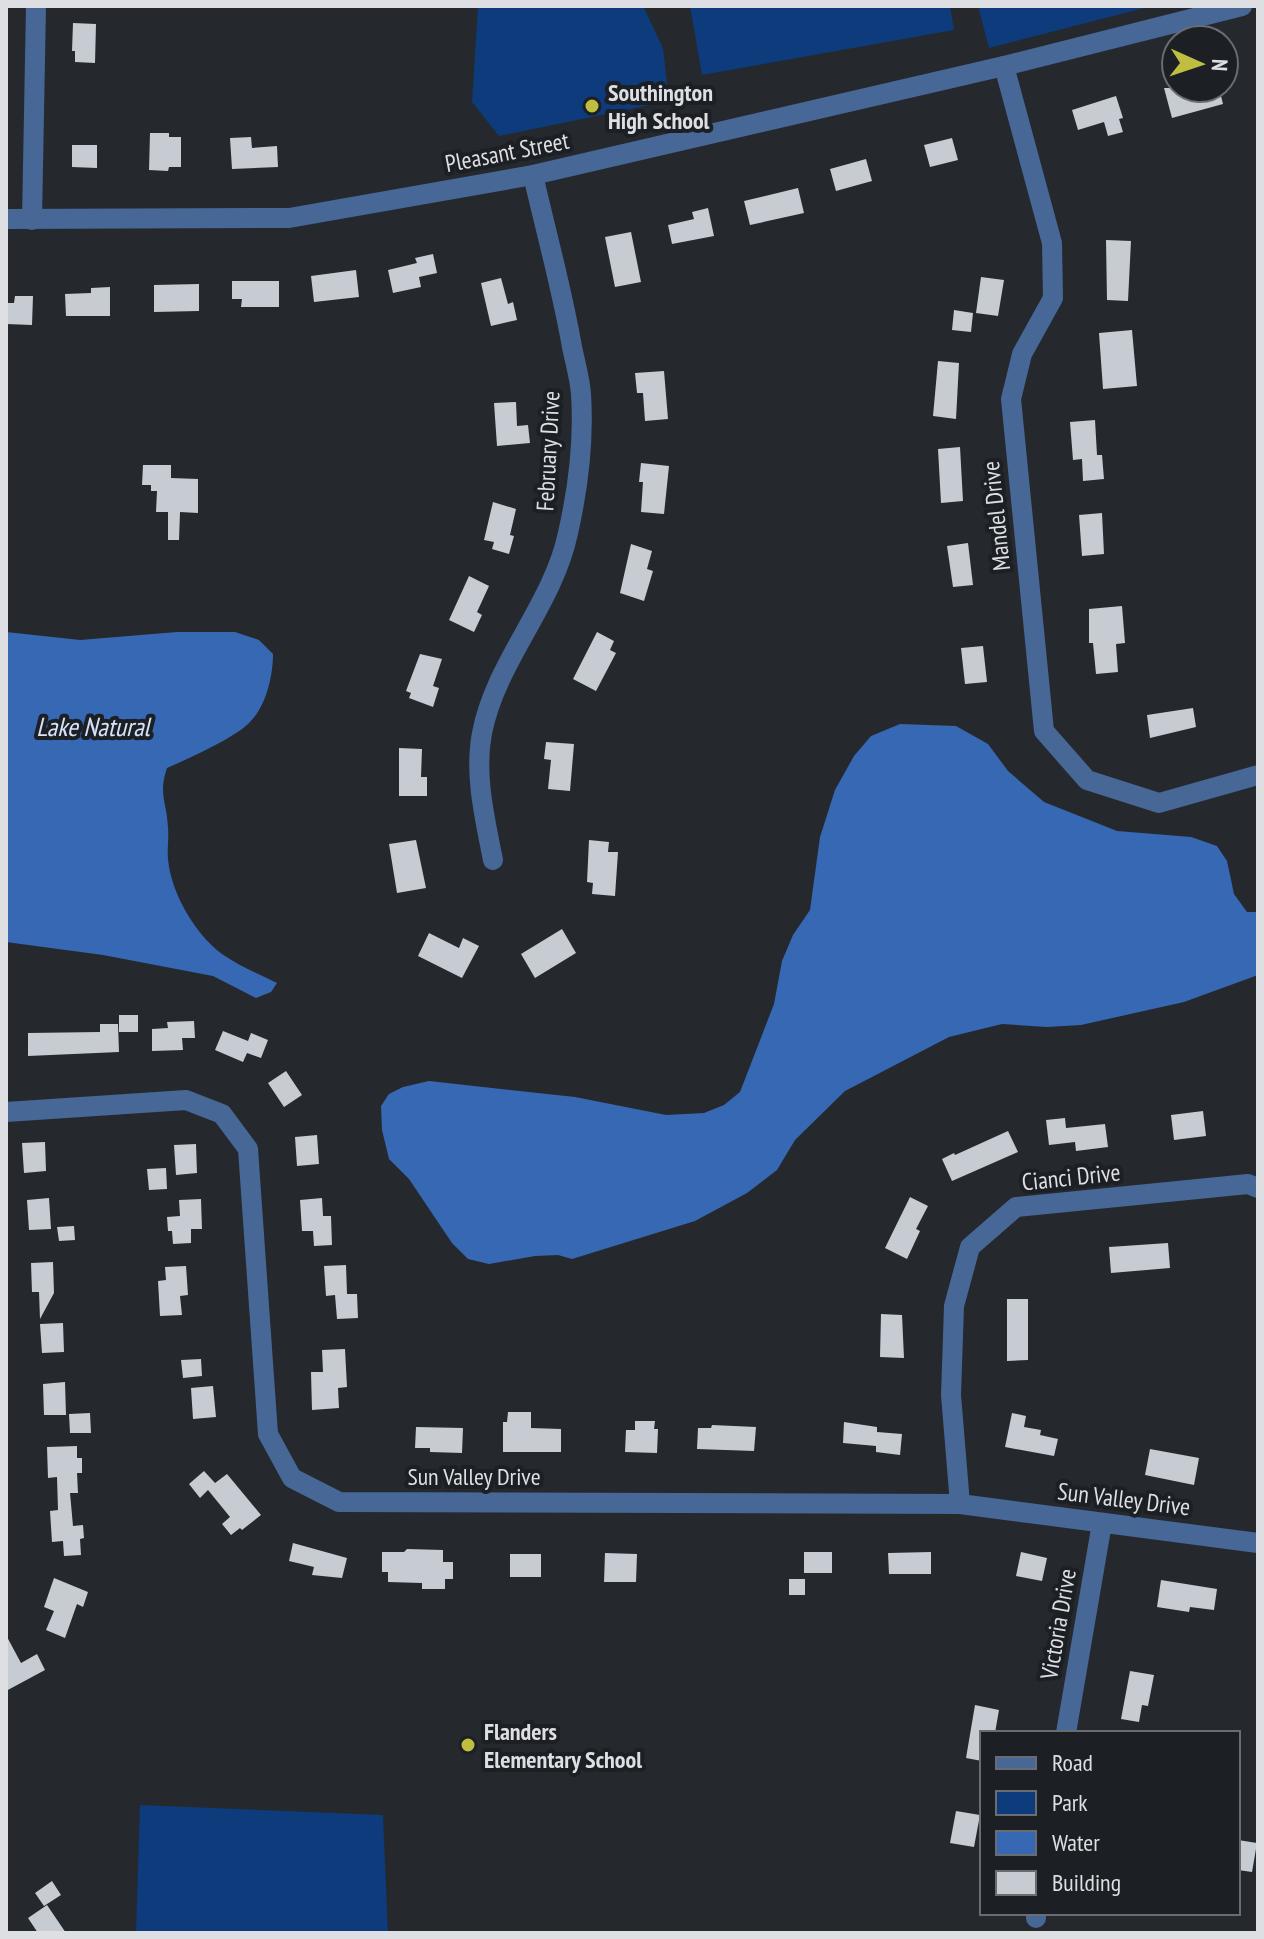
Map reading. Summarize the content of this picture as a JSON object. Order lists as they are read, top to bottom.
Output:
{
  "streets": {
    "street": [
      "Pleasant Street",
      "February Drive",
      "Mandel Drive",
      "Cianci Drive",
      "Sun Valley Drive",
      "Victoria Drive"
    ]
  },
  "crossings": [
    ["Pleasant Street", "February Drive"],
    ["Pleasant Street", "Mandel Drive"],
    ["Cianci Drive", "Sun Valley Drive"],
    ["Sun Valley Drive", "Victoria Drive"]
  ],
  "water": ["Lake Natural"],
  "places": ["Southington High School", "Flanders Elementary School"],
  "legend": [
    "Road",
    "Park",
    "Water",
    "Building"
  ],
  "north": "right"
}
